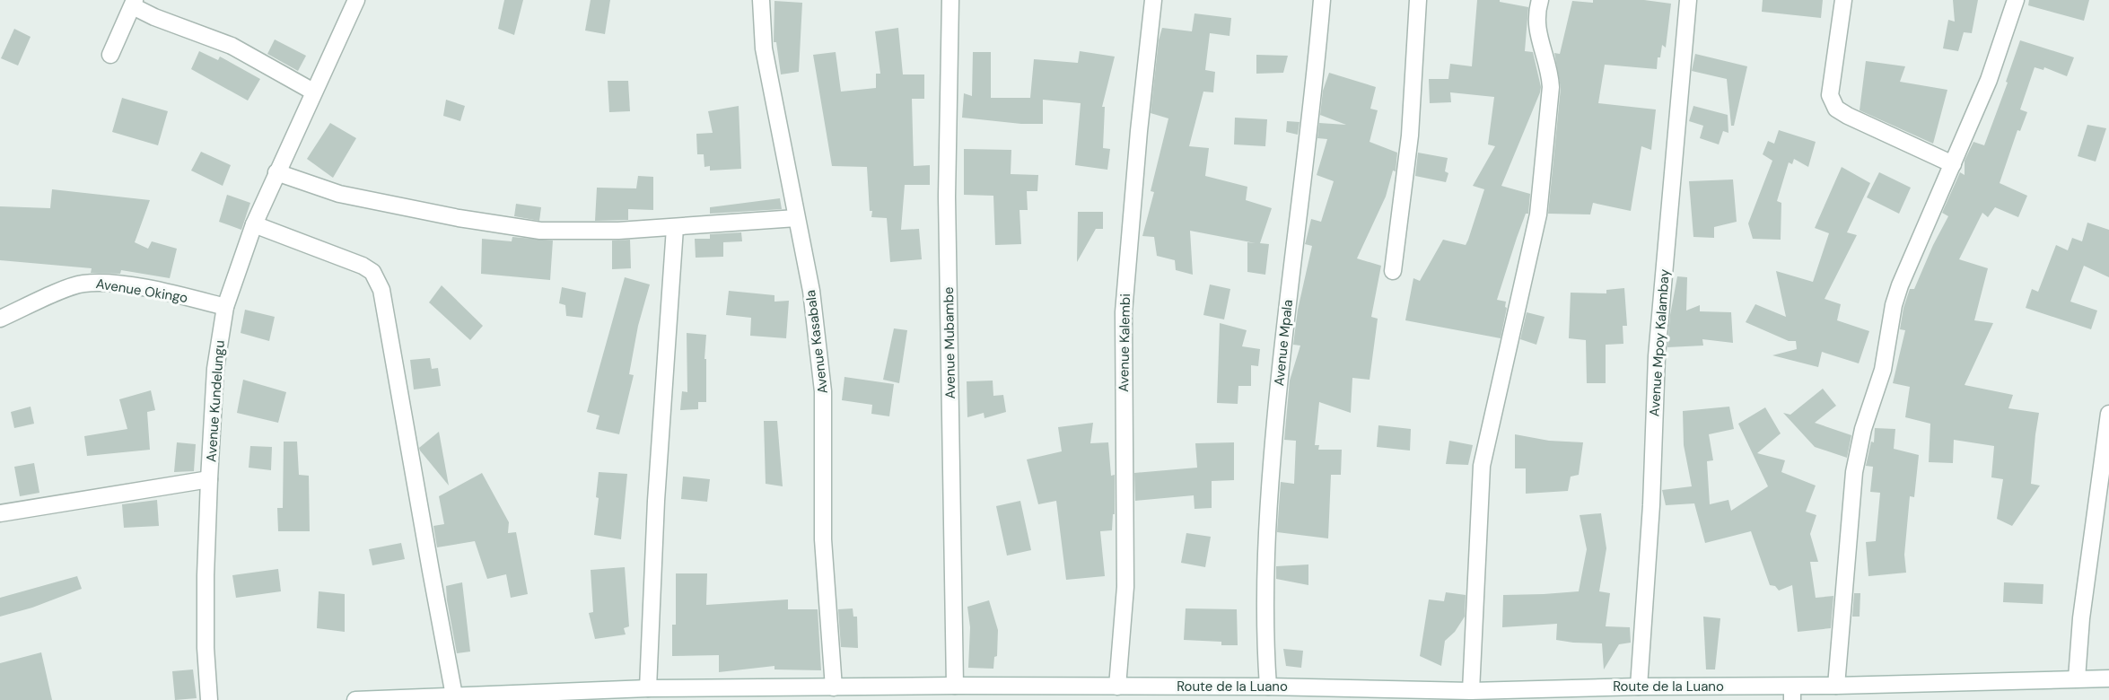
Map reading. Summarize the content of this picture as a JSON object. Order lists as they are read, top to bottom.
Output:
{
  "streets": {
    "street": [
      "Avenue Okingo",
      "Avenue Kasabala",
      "Avenue Mubambe",
      "Avenue Kalembi",
      "Avenue Mpala",
      "Avenue Mpoy Kalambay",
      "Avenue Kundelungu",
      "Route de la Luano"
    ]
  },
  "crossings": [
    ["Avenue Okingo", "Avenue Kundelungu"],
    ["Avenue Kasabala", "Route de la Luano"],
    ["Avenue Mubambe", "Route de la Luano"],
    ["Avenue Kalembi", "Route de la Luano"],
    ["Avenue Mpala", "Route de la Luano"],
    ["Avenue Mpoy Kalambay", "Route de la Luano"]
  ]
}
